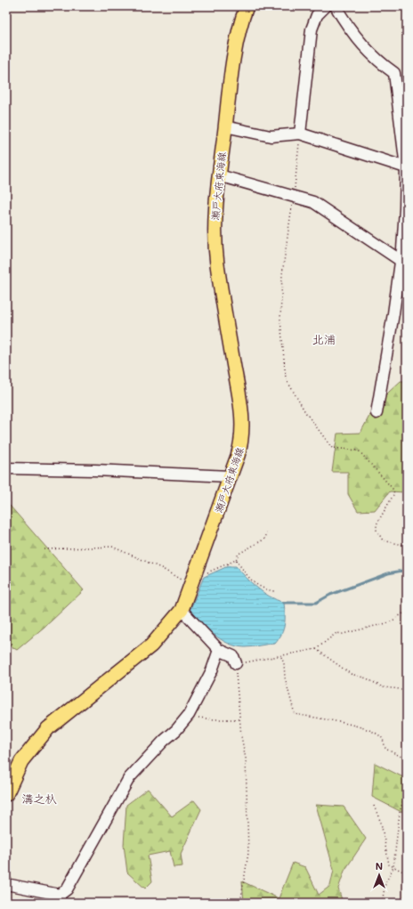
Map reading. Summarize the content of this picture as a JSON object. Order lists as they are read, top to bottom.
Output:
{
  "streets": {
    "main road": ["瀬戸大府東海線"]
  },
  "districts": ["北浦", "溝之杁"],
  "north": "top"
}
